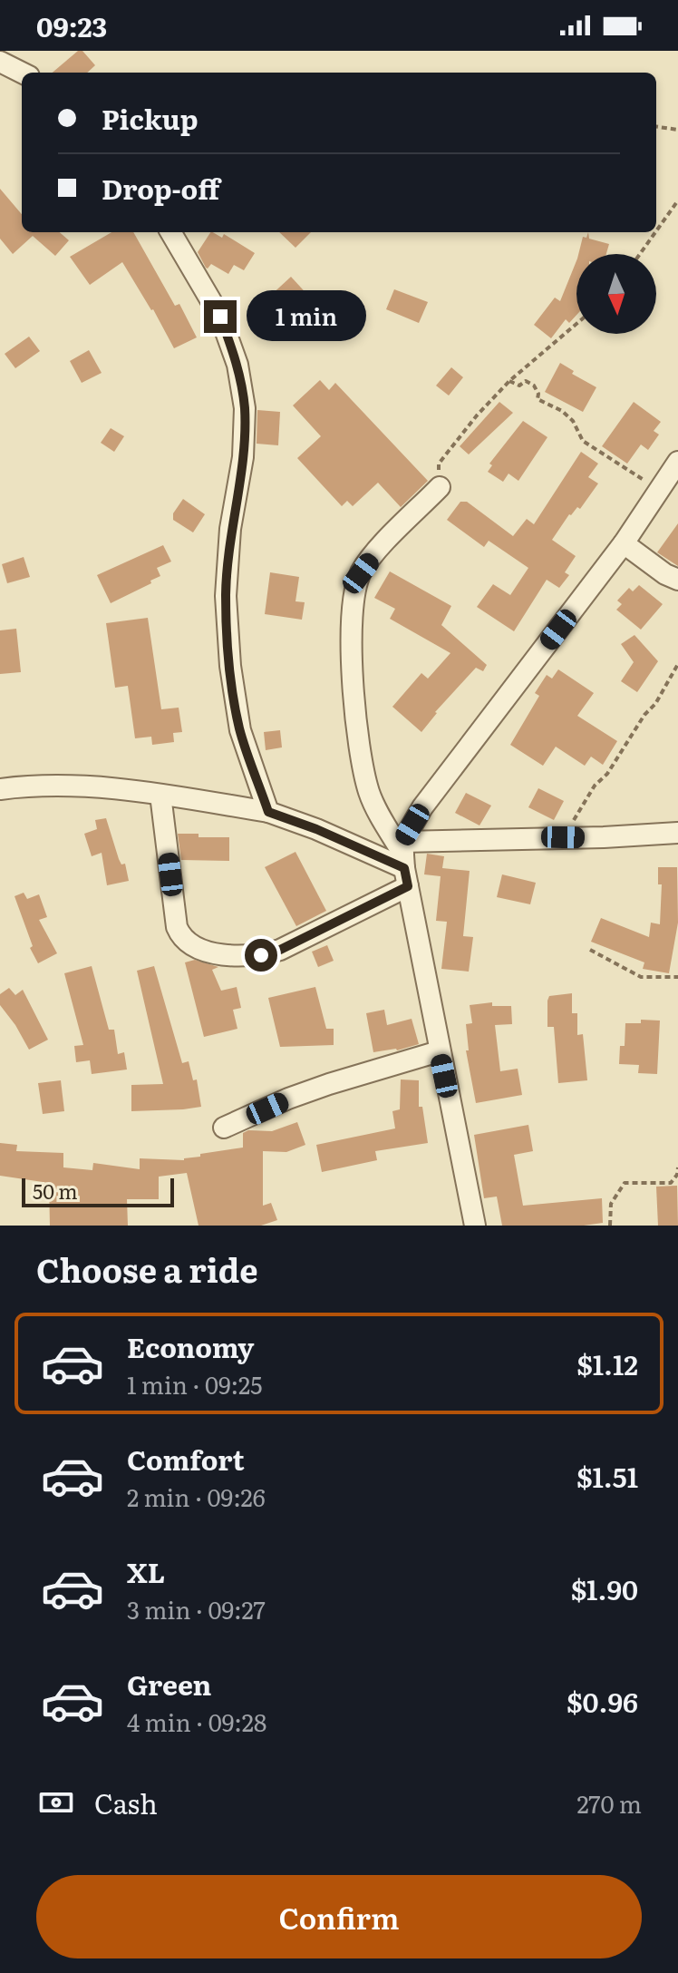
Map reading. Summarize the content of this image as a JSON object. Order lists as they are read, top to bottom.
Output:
{
  "scale_bar": "50 m",
  "north": "bottom",
  "page": {
    "status": "09:23",
    "banner": ["Pickup", "Drop-off"],
    "bubble": "1 min",
    "scale": "50 m",
    "heading": "Choose a ride",
    "list": [
      {
        "name": "Economy",
        "note": "1 min · 09:25",
        "value": "$1.12"
      },
      {
        "name": "Comfort",
        "note": "2 min · 09:26",
        "value": "$1.51"
      },
      {
        "name": "XL",
        "note": "3 min · 09:27",
        "value": "$1.90"
      },
      {
        "name": "Green",
        "note": "4 min · 09:28",
        "value": "$0.96"
      }
    ],
    "pay": ["Cash", "270 m"],
    "buttons": "Confirm"
  }
}
